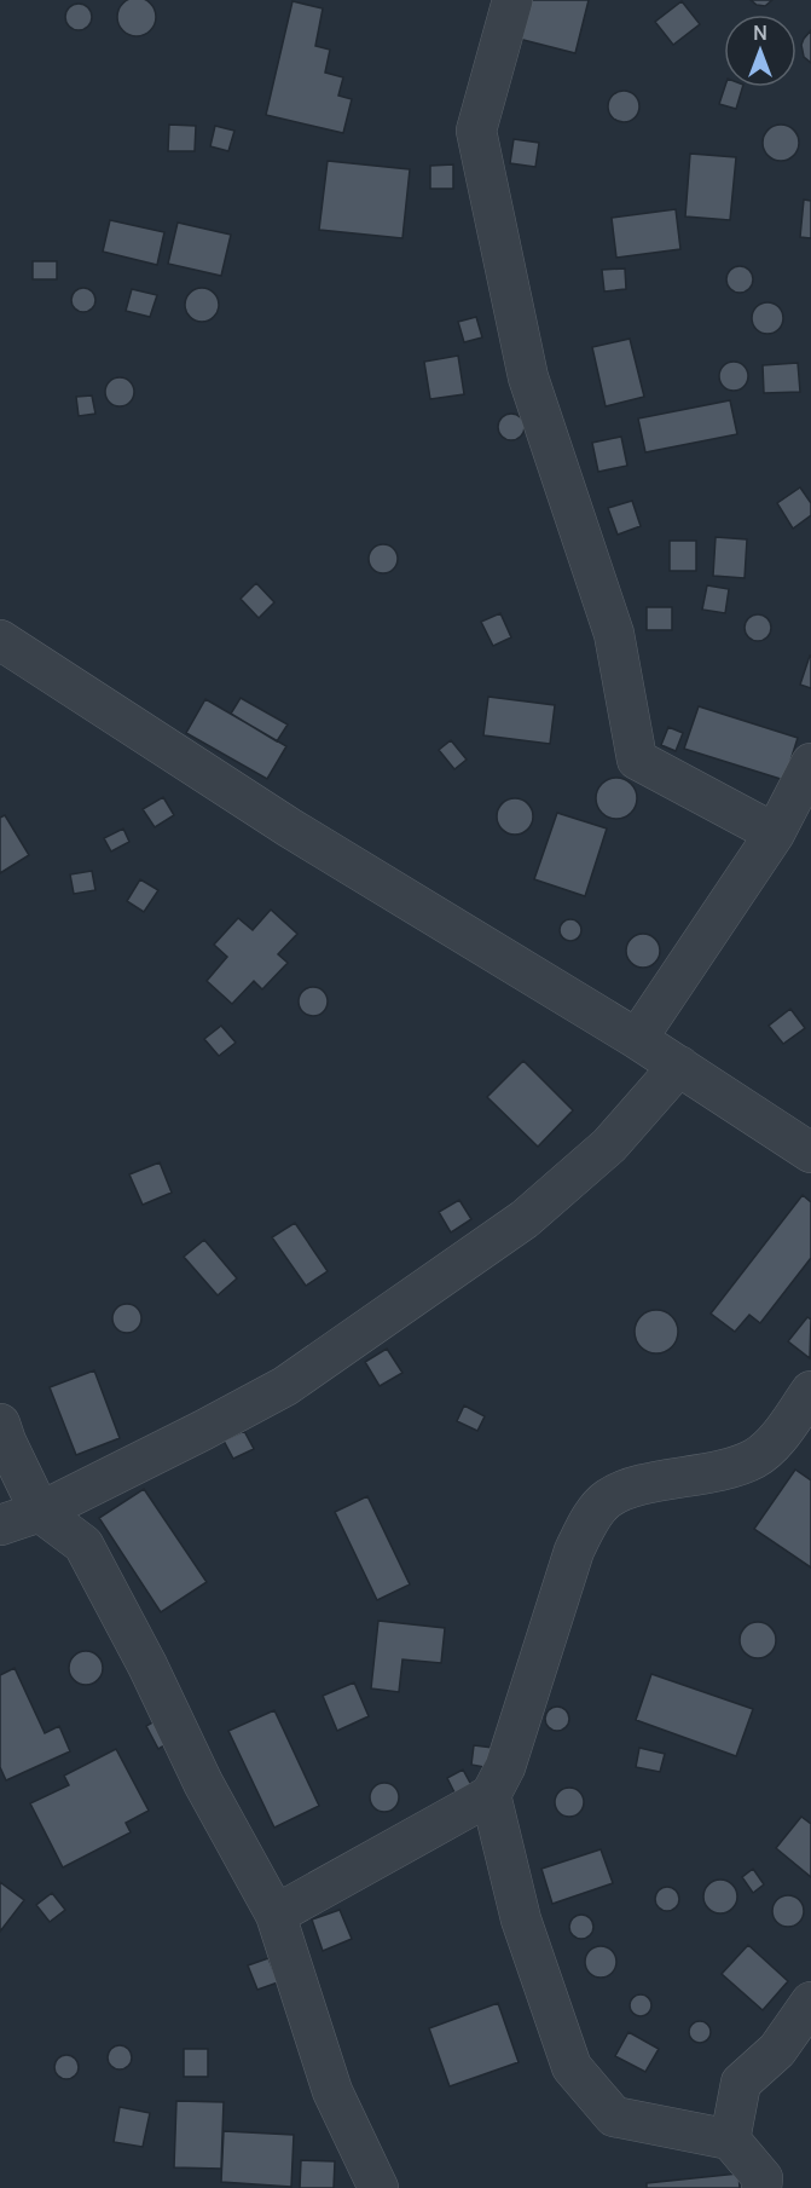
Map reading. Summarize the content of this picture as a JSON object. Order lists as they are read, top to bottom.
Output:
{
  "north": "top"
}
